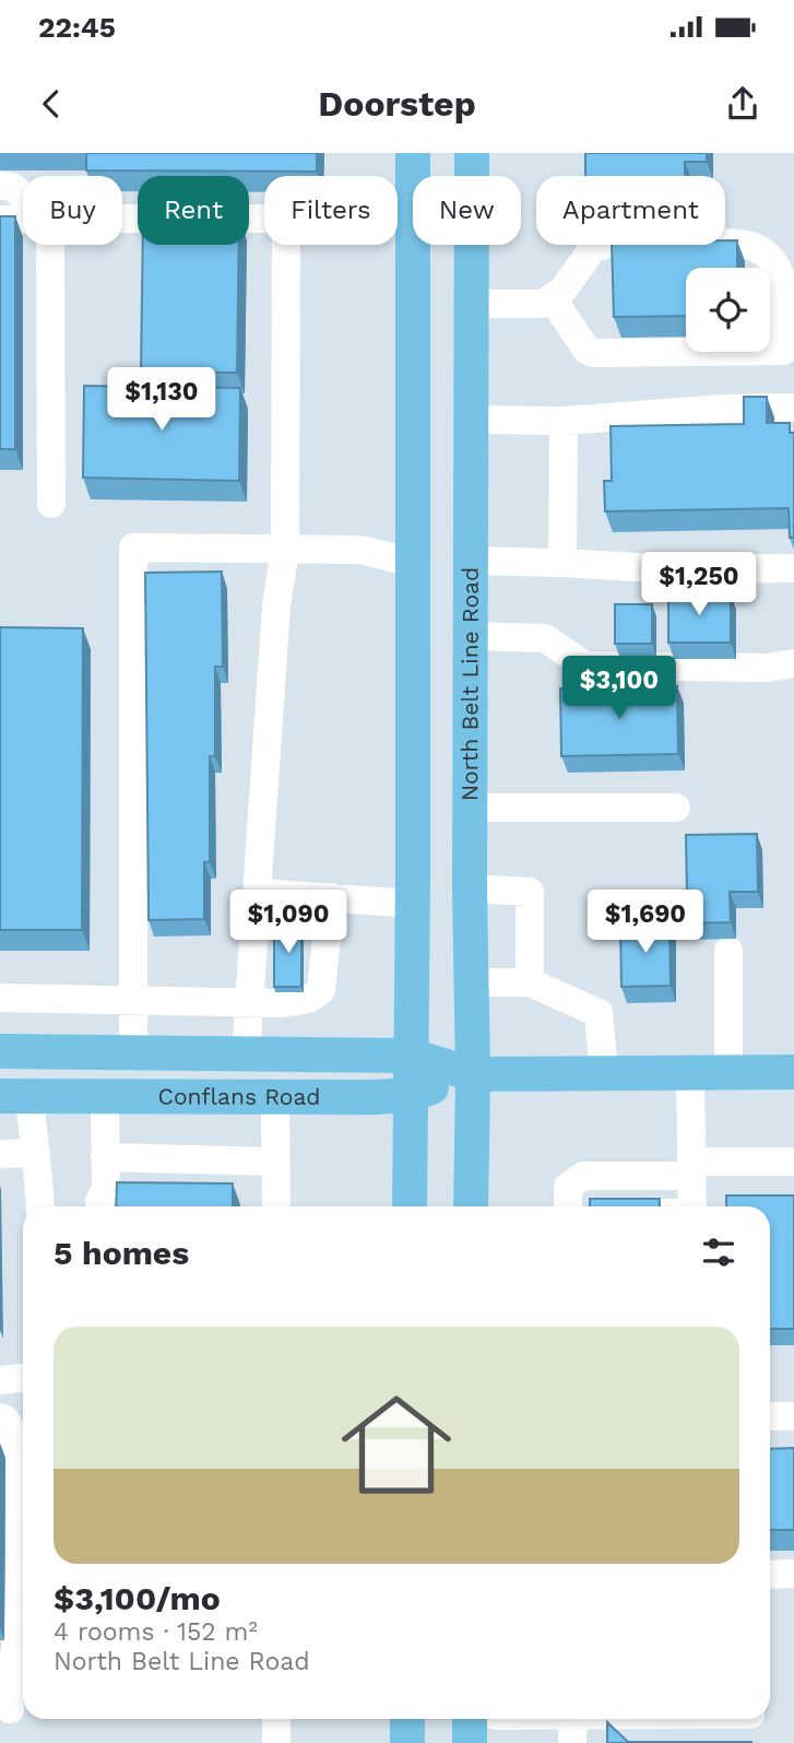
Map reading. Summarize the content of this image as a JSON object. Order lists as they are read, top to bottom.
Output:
{
  "streets": {
    "main road": ["North Belt Line Road", "Conflans Road"]
  },
  "crossings": [
    ["North Belt Line Road", "Conflans Road"]
  ],
  "page": {
    "status": "22:45",
    "header": "Doorstep",
    "chip": [
      "Buy",
      "Rent",
      "Filters",
      "New",
      "Apartment"
    ],
    "price": [
      "$1,130",
      "$1,250",
      "$3,100",
      "$1,090",
      "$1,690"
    ],
    "heading": "5 homes",
    "list": [
      {
        "name": "$3,100/mo",
        "note": "4 rooms · 152 m² · North Belt Line Road"
      }
    ]
  }
}
